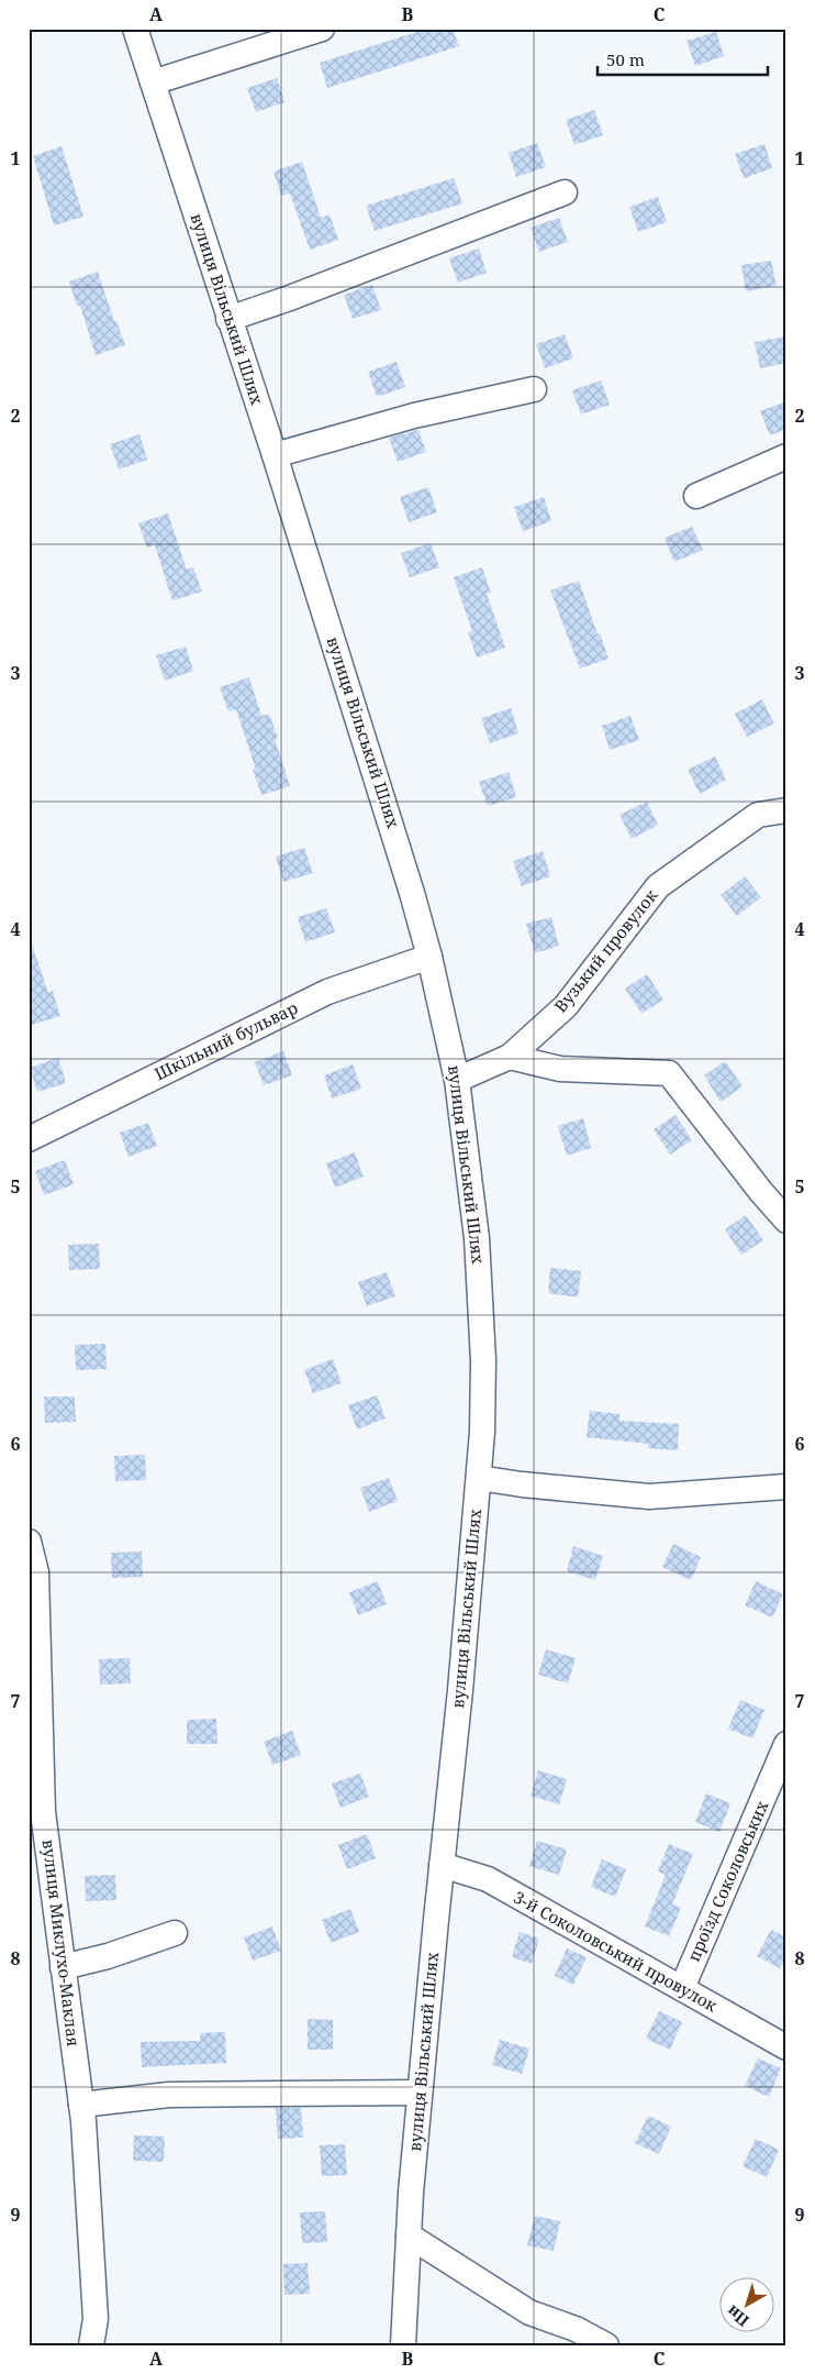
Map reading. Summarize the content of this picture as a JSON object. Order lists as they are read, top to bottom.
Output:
{
  "streets": {
    "street": [
      "вулиця Вільський Шлях",
      "Вузький провулок",
      "Шкільний бульвар",
      "проїзд Соколовських",
      "вулиця Миклухо-Маклая",
      "3-й Соколовський провулок"
    ]
  },
  "crossings": [
    ["вулиця Вільський Шлях", "Вузький провулок"],
    ["вулиця Вільський Шлях", "Шкільний бульвар"],
    ["вулиця Вільський Шлях", "3-й Соколовський провулок"],
    ["проїзд Соколовських", "3-й Соколовський провулок"]
  ],
  "scale_bar": "50 m",
  "north": "bottom left",
  "grid": {
    "columns": ["A", "B", "C"],
    "rows": [
      "1",
      "2",
      "3",
      "4",
      "5",
      "6",
      "7",
      "8",
      "9"
    ]
  }
}
